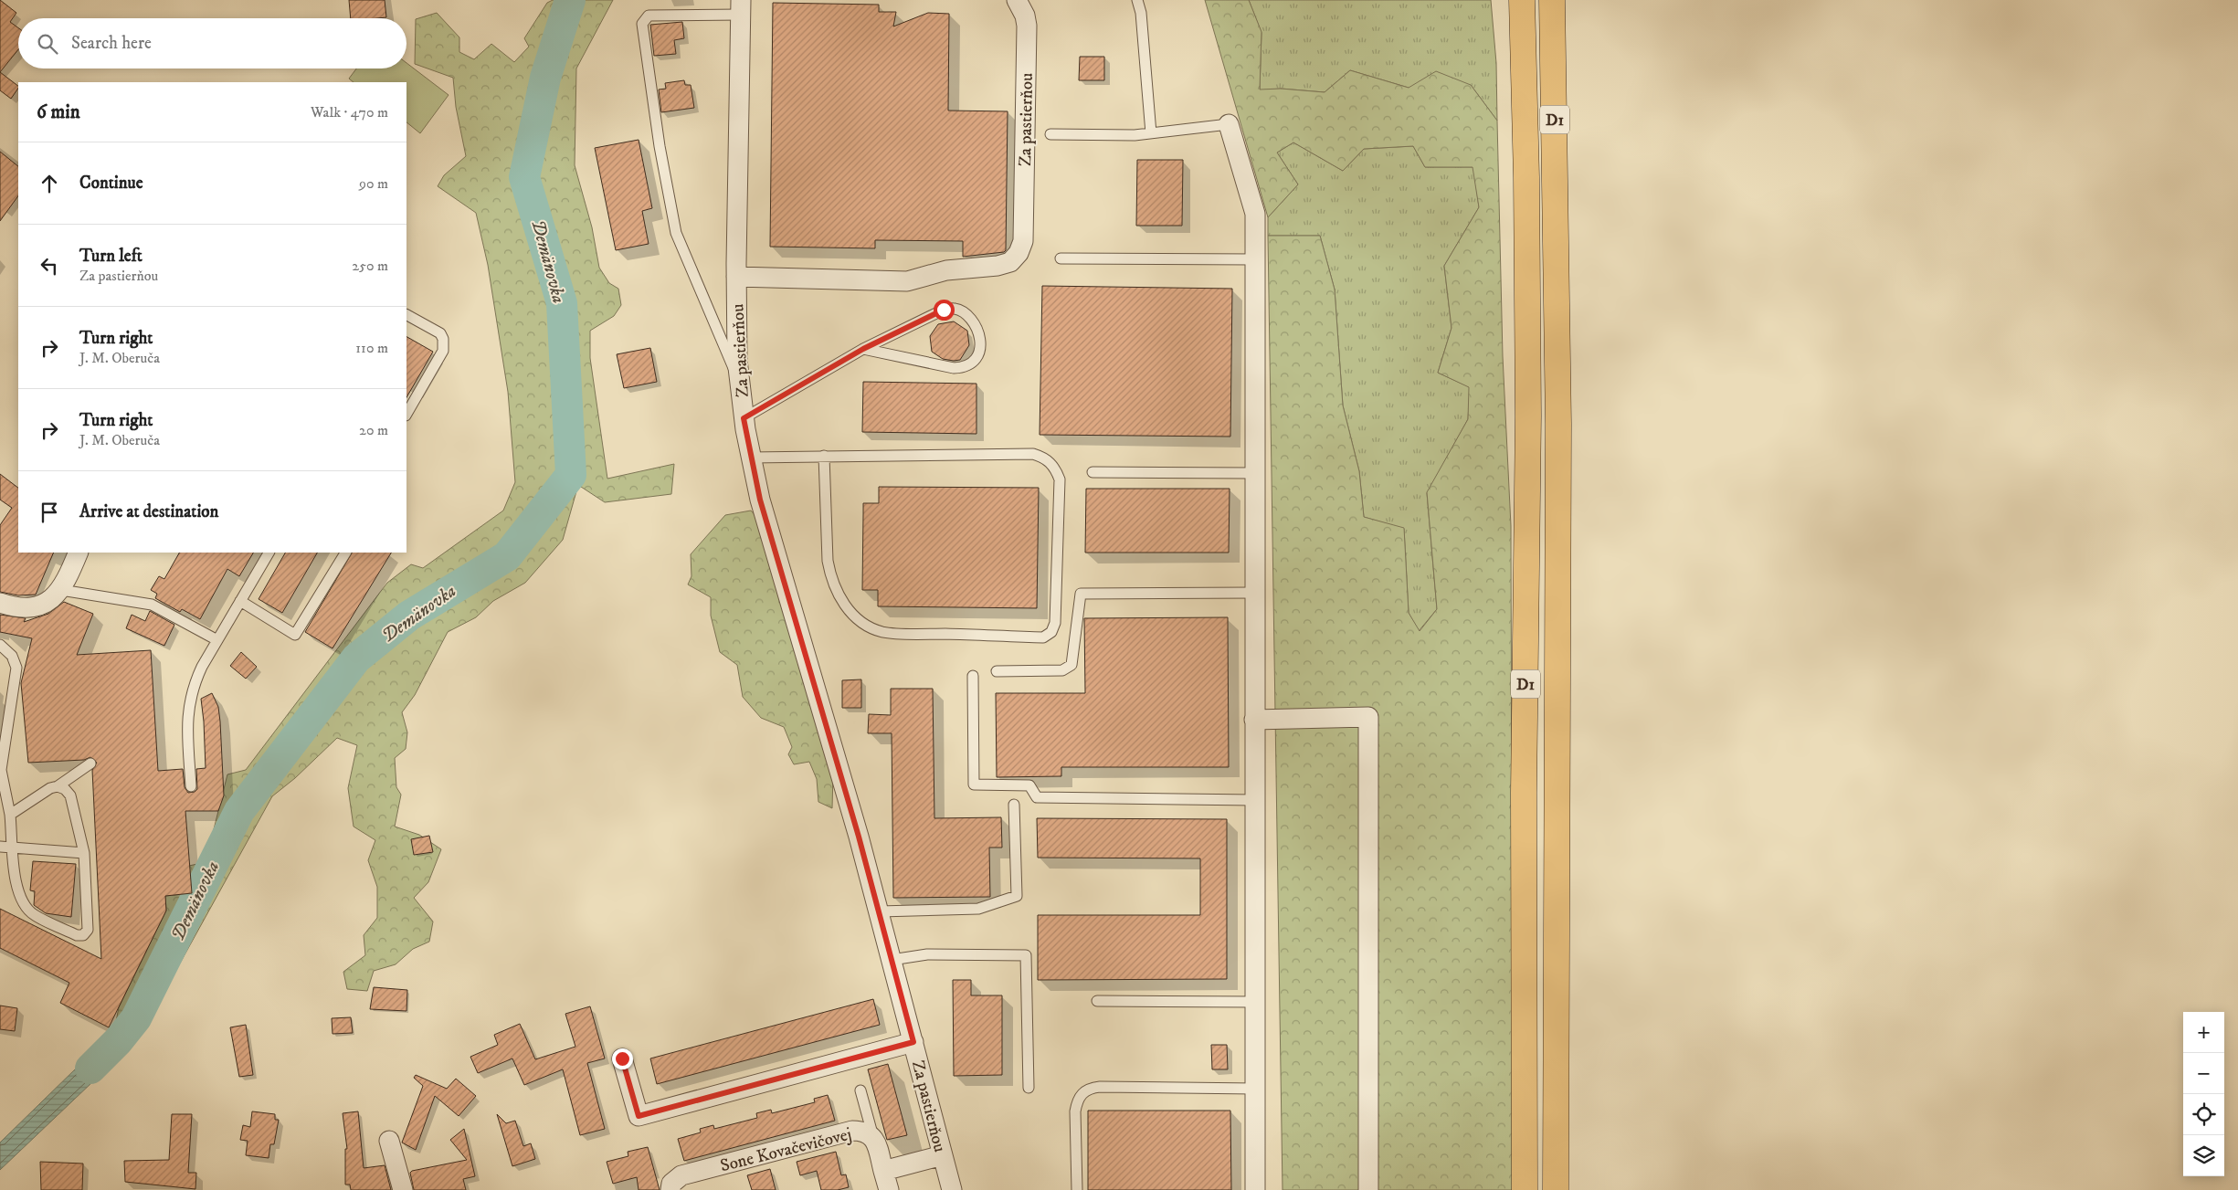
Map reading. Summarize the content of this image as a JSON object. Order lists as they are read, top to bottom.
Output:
{
  "streets": {
    "highway": ["D1"],
    "street": ["Za pastierňou", "Sone Kovačevičovej"]
  },
  "water": ["Demänovka"],
  "page": {
    "search": "Search here",
    "heading": ["6 min", "Walk · 470 m"],
    "list": [
      ["Continue", "90 m"],
      ["Turn left", "Za pastierňou", "250 m"],
      ["Turn right", "J. M. Oberuča", "110 m"],
      ["Turn right", "J. M. Oberuča", "20 m"],
      "Arrive at destination"
    ],
    "map_buttons": ["+", "−"]
  }
}
